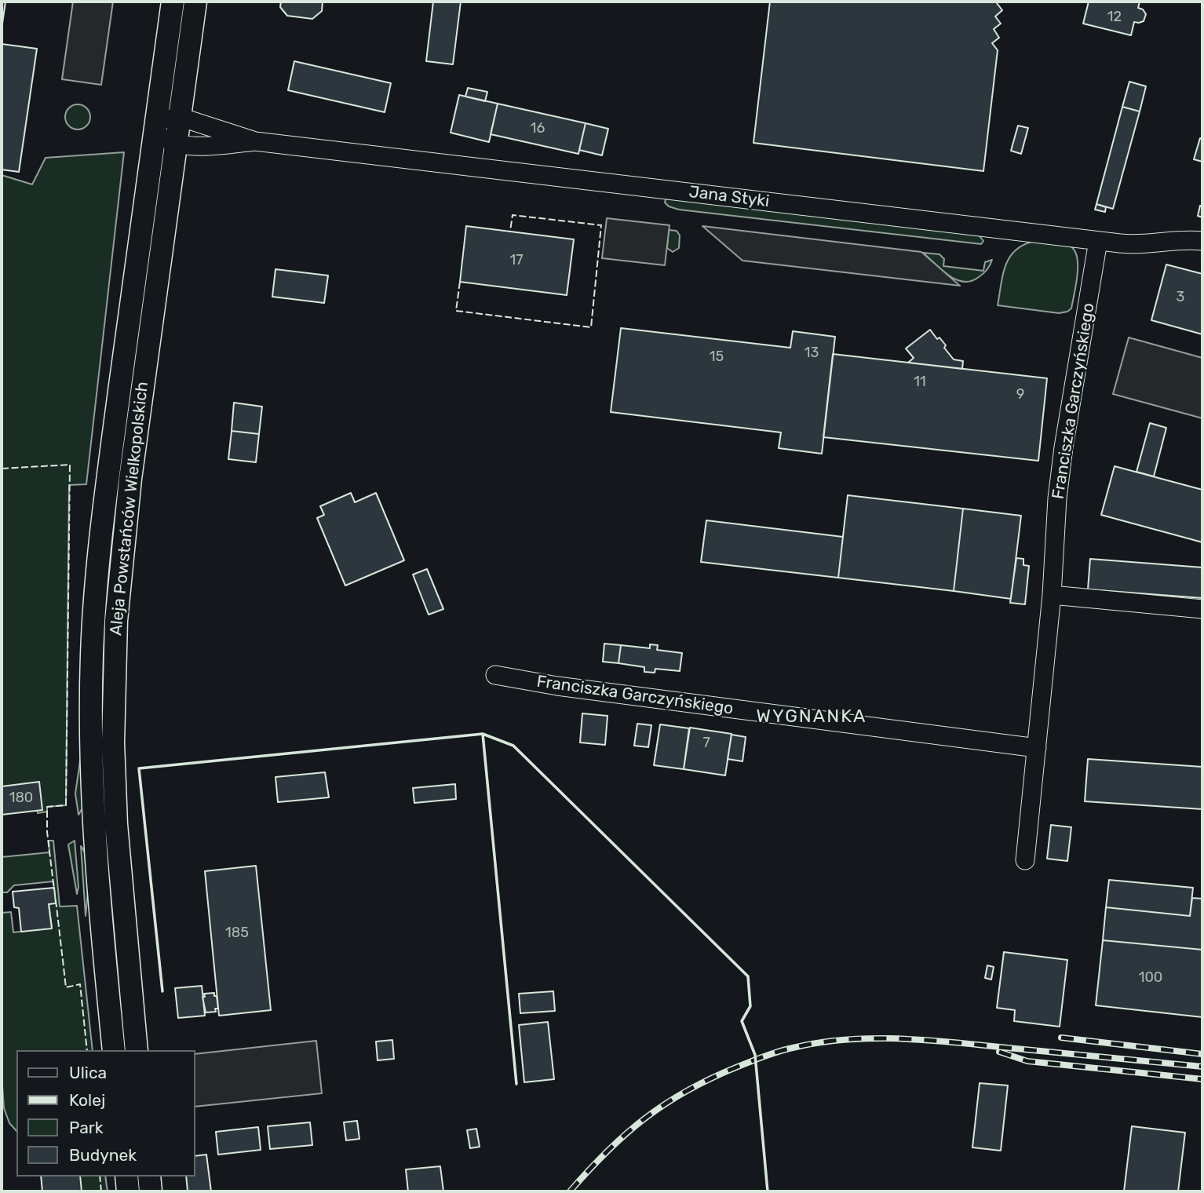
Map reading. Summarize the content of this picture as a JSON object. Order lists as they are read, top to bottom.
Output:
{
  "streets": {
    "main road": ["Aleja Powstańców Wielkopolskich"],
    "street": ["Jana Styki", "Franciszka Garczyńskiego"]
  },
  "crossings": [
    ["Jana Styki", "Franciszka Garczyńskiego"],
    ["Jana Styki", "Aleja Powstańców Wielkopolskich"]
  ],
  "districts": ["WYGNANKA"],
  "house_numbers": [
    "12",
    "16",
    "17",
    "3",
    "13",
    "15",
    "11",
    "9",
    "7",
    "180",
    "185",
    "100"
  ],
  "legend": [
    "Ulica",
    "Kolej",
    "Park",
    "Budynek"
  ]
}
